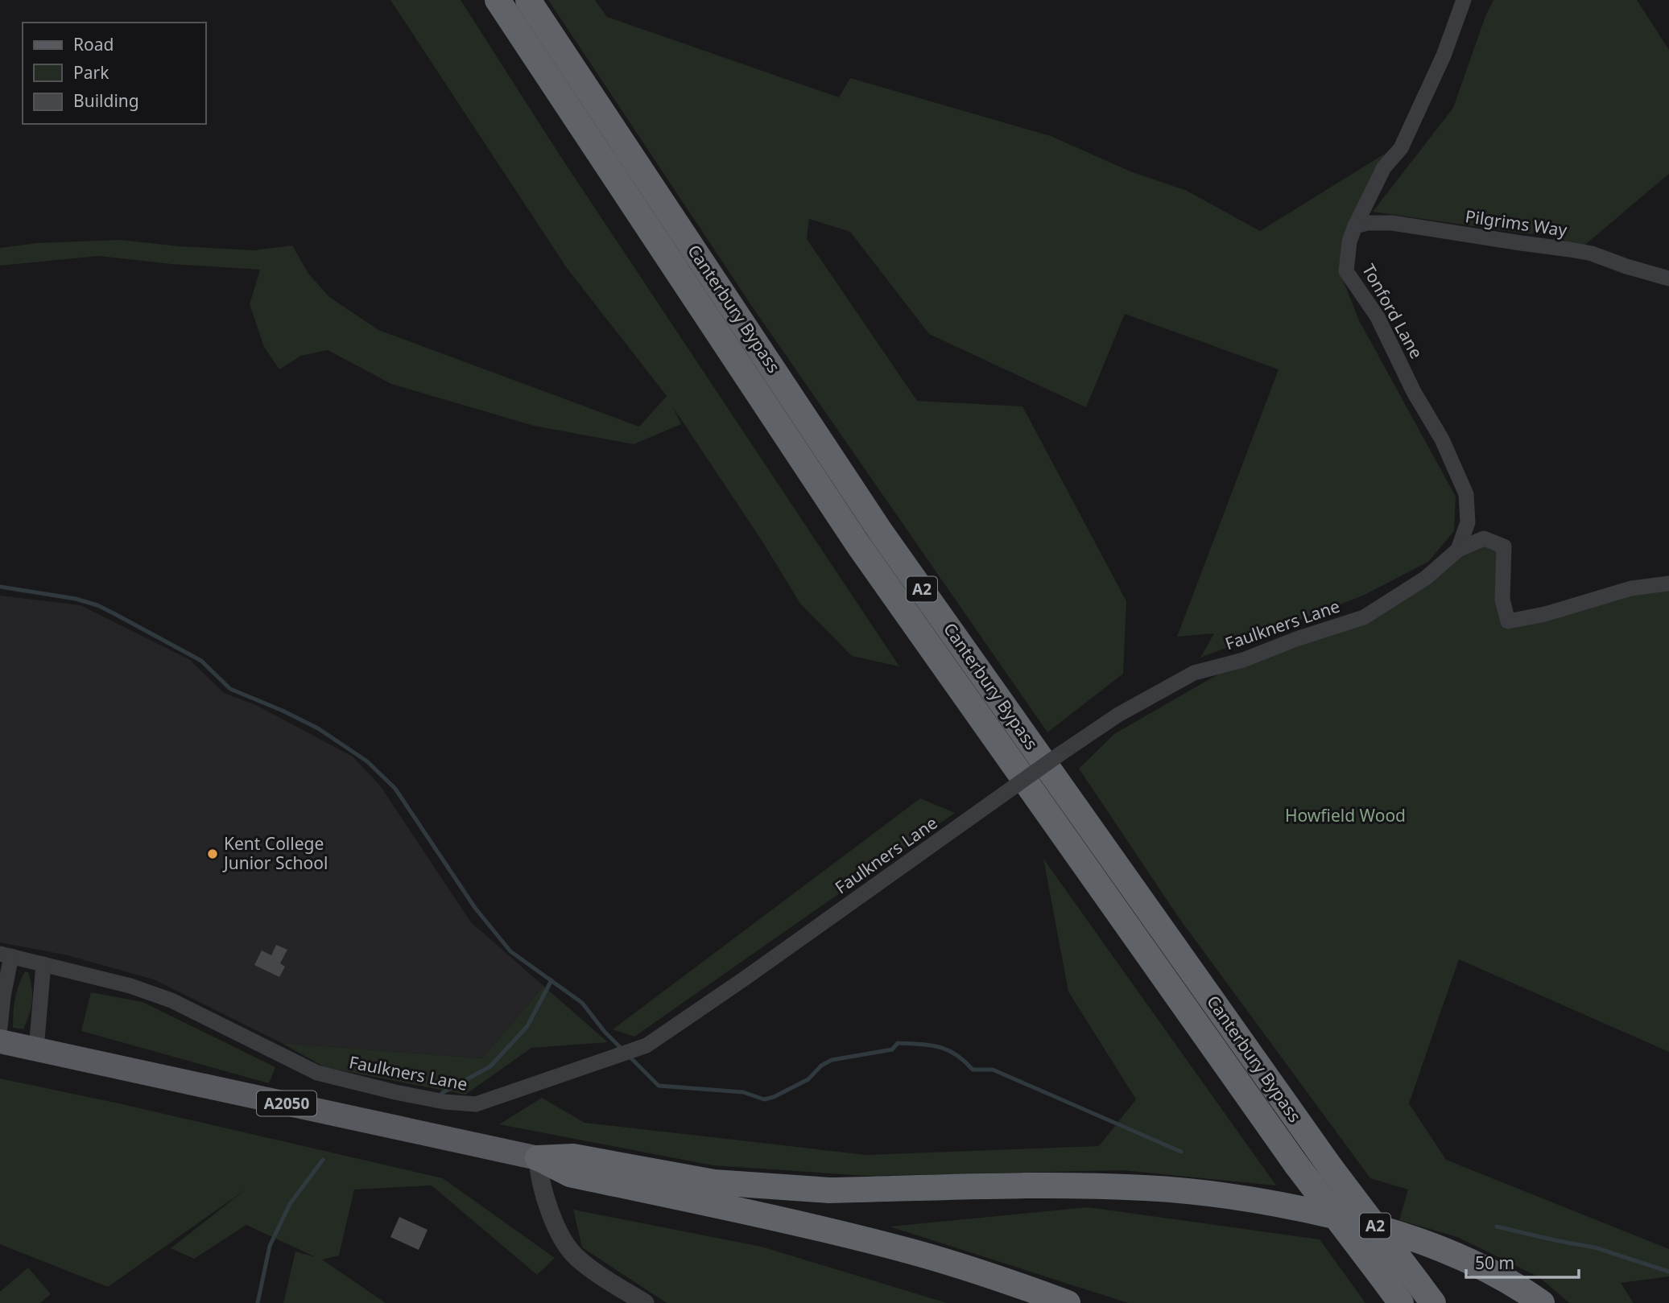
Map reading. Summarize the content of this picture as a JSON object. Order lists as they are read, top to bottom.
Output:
{
  "streets": {
    "highway": ["Canterbury Bypass", "A2"],
    "main road": ["A2050"],
    "street": ["Pilgrims Way", "Tonford Lane", "Faulkners Lane"]
  },
  "crossings": [
    ["Pilgrims Way", "Tonford Lane"],
    ["Tonford Lane", "Faulkners Lane"]
  ],
  "parks": ["Howfield Wood"],
  "places": ["Kent College Junior School"],
  "legend": ["Road", "Park", "Building"],
  "scale_bar": "50 m"
}
